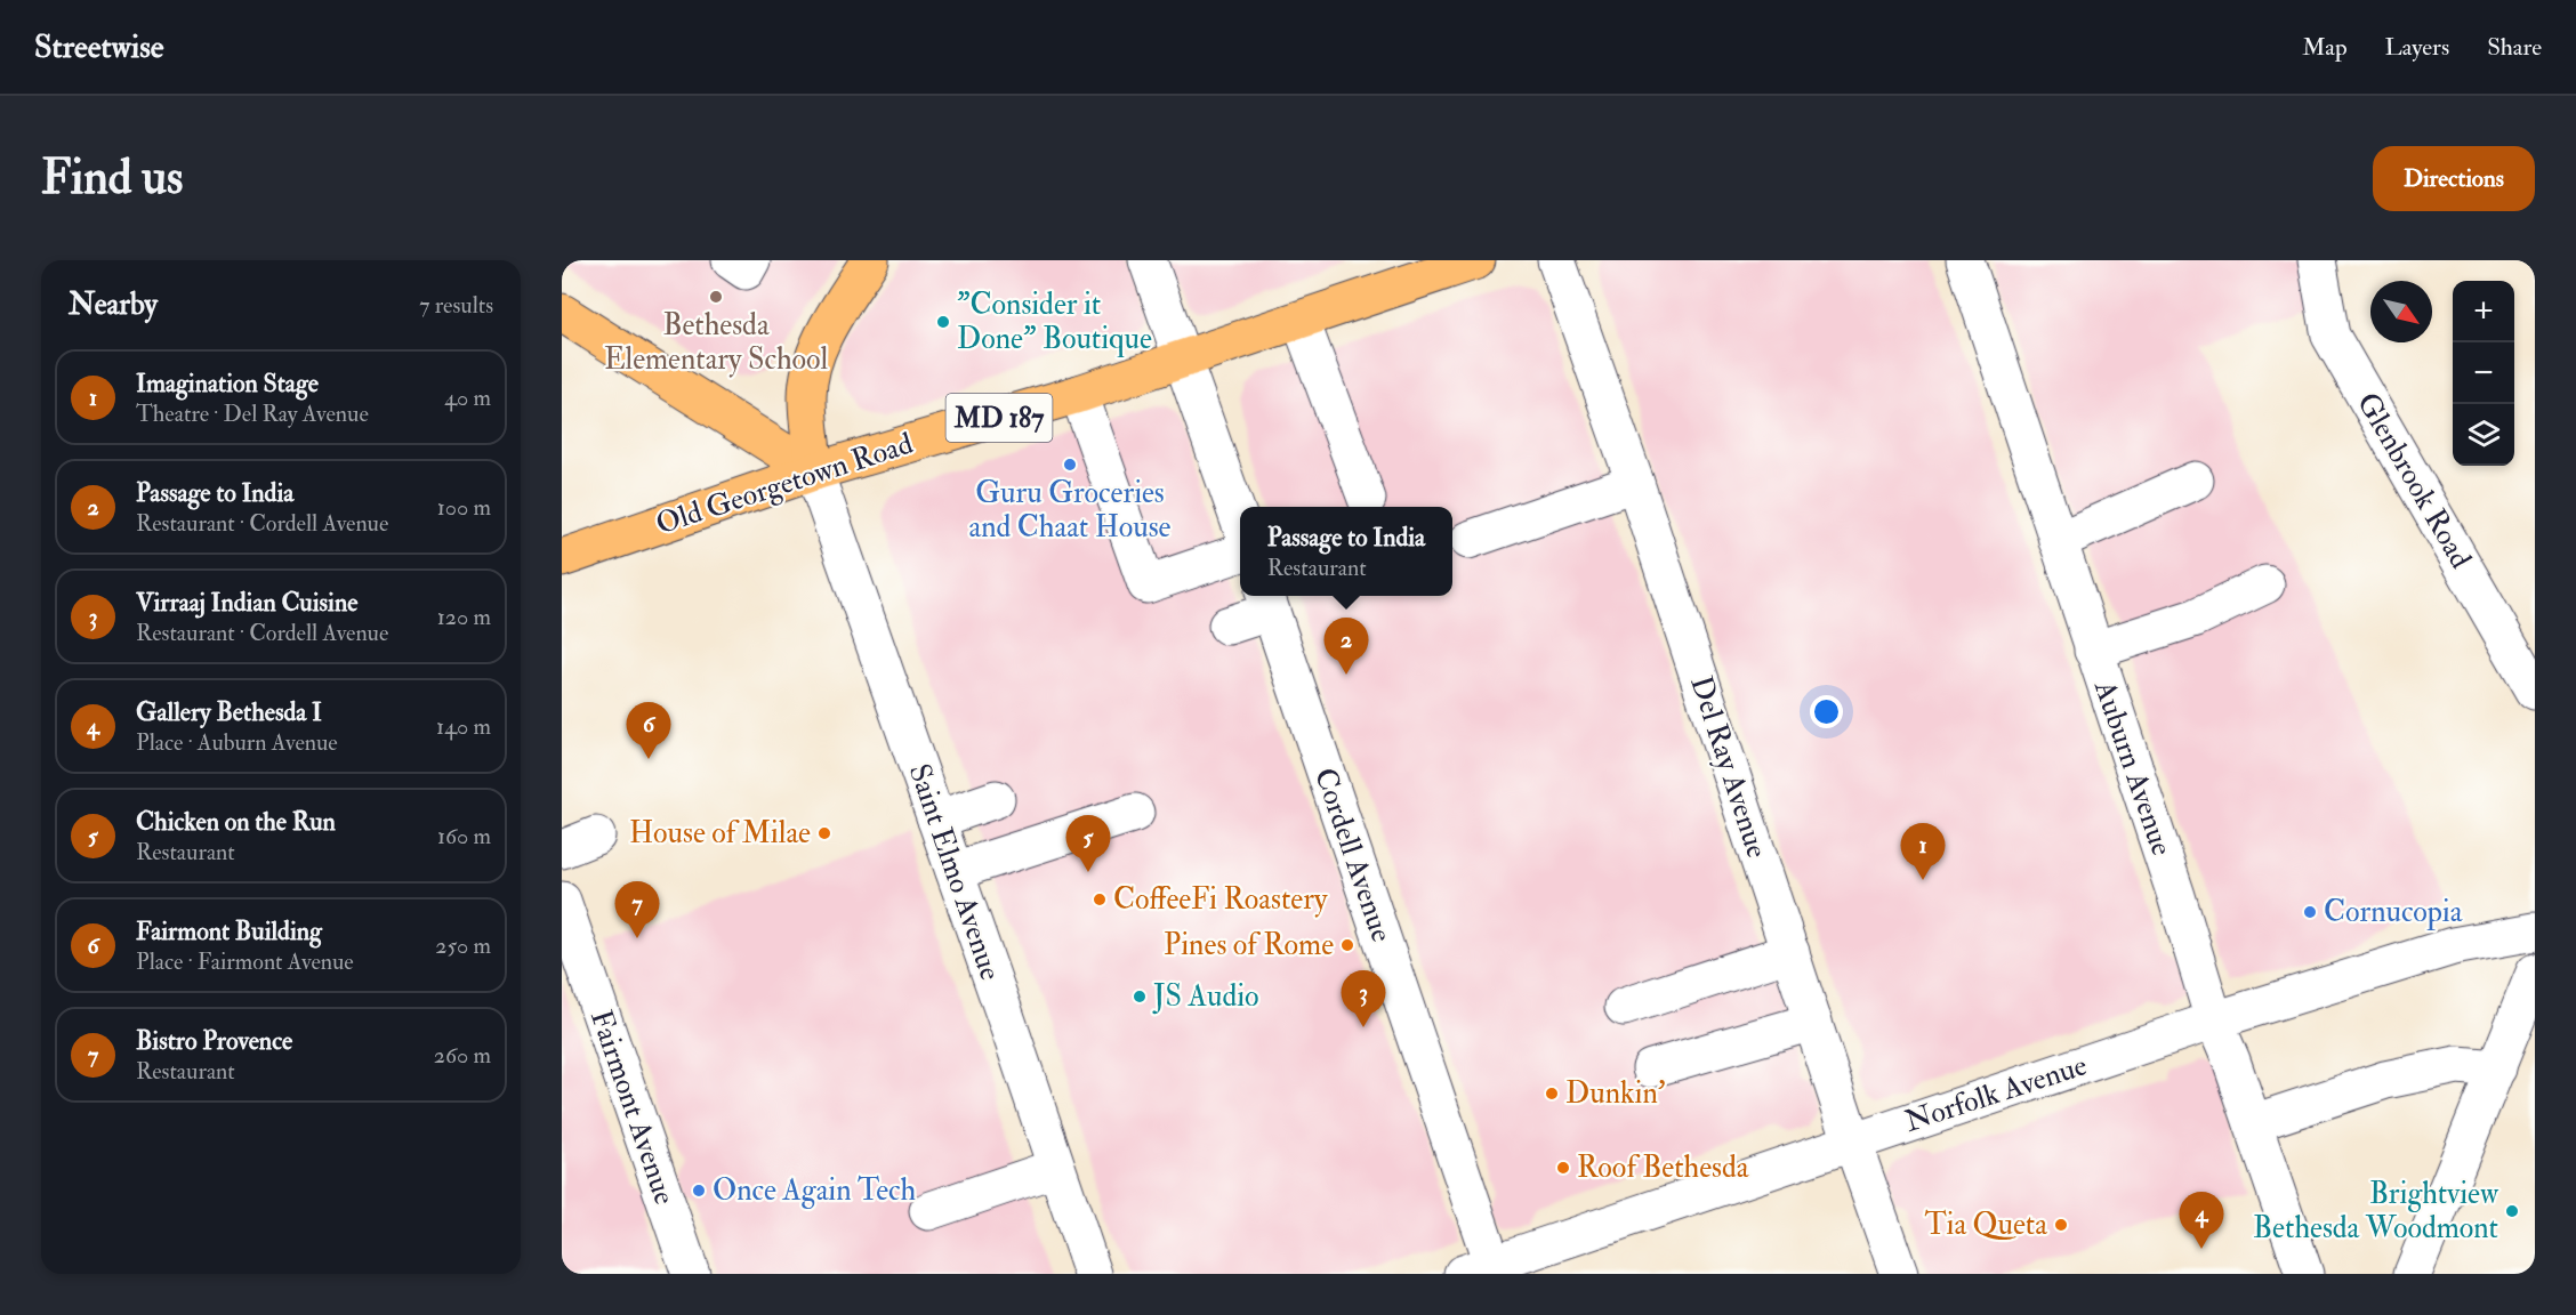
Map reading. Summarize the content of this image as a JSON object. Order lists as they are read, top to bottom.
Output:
{
  "streets": {
    "main road": ["MD 187", "Old Georgetown Road"],
    "street": [
      "Glenbrook Road",
      "Del Ray Avenue",
      "Auburn Avenue",
      "Cordell Avenue",
      "Saint Elmo Avenue",
      "Norfolk Avenue",
      "Fairmont Avenue"
    ]
  },
  "crossings": [
    ["Old Georgetown Road", "Saint Elmo Avenue"],
    ["Del Ray Avenue", "Norfolk Avenue"],
    ["Auburn Avenue", "Norfolk Avenue"],
    ["Cordell Avenue", "Norfolk Avenue"]
  ],
  "places": [
    "Bethesda Elementary School",
    "\"Consider it Done\" Boutique",
    "Guru Groceries and Chaat House",
    "House of Milae",
    "CoffeeFi Roastery",
    "Cornucopia",
    "Pines of Rome",
    "JS Audio",
    "Dunkin'",
    "Roof Bethesda",
    "Once Again Tech",
    "Brightview Bethesda Woodmont",
    "Tia Queta"
  ],
  "north": "bottom right",
  "page": {
    "header": "Streetwise",
    "nav": ["Map", "Layers", "Share"],
    "buttons": "Directions",
    "title": "Find us",
    "heading": ["Nearby", "7 results"],
    "map_buttons": ["+", "−"],
    "list": [
      {
        "mark": "1",
        "name": "Imagination Stage",
        "note": "Theatre · Del Ray Avenue",
        "value": "40 m"
      },
      {
        "mark": "2",
        "name": "Passage to India",
        "note": "Restaurant · Cordell Avenue",
        "value": "100 m"
      },
      {
        "mark": "3",
        "name": "Virraaj Indian Cuisine",
        "note": "Restaurant · Cordell Avenue",
        "value": "120 m"
      },
      {
        "mark": "4",
        "name": "Gallery Bethesda I",
        "note": "Place · Auburn Avenue",
        "value": "140 m"
      },
      {
        "mark": "5",
        "name": "Chicken on the Run",
        "note": "Restaurant",
        "value": "160 m"
      },
      {
        "mark": "6",
        "name": "Fairmont Building",
        "note": "Place · Fairmont Avenue",
        "value": "250 m"
      },
      {
        "mark": "7",
        "name": "Bistro Provence",
        "note": "Restaurant",
        "value": "260 m"
      }
    ],
    "popup": ["Passage to India", "Restaurant"],
    "pins": [
      "2",
      "6",
      "5",
      "1",
      "7",
      "3",
      "4"
    ]
  }
}
